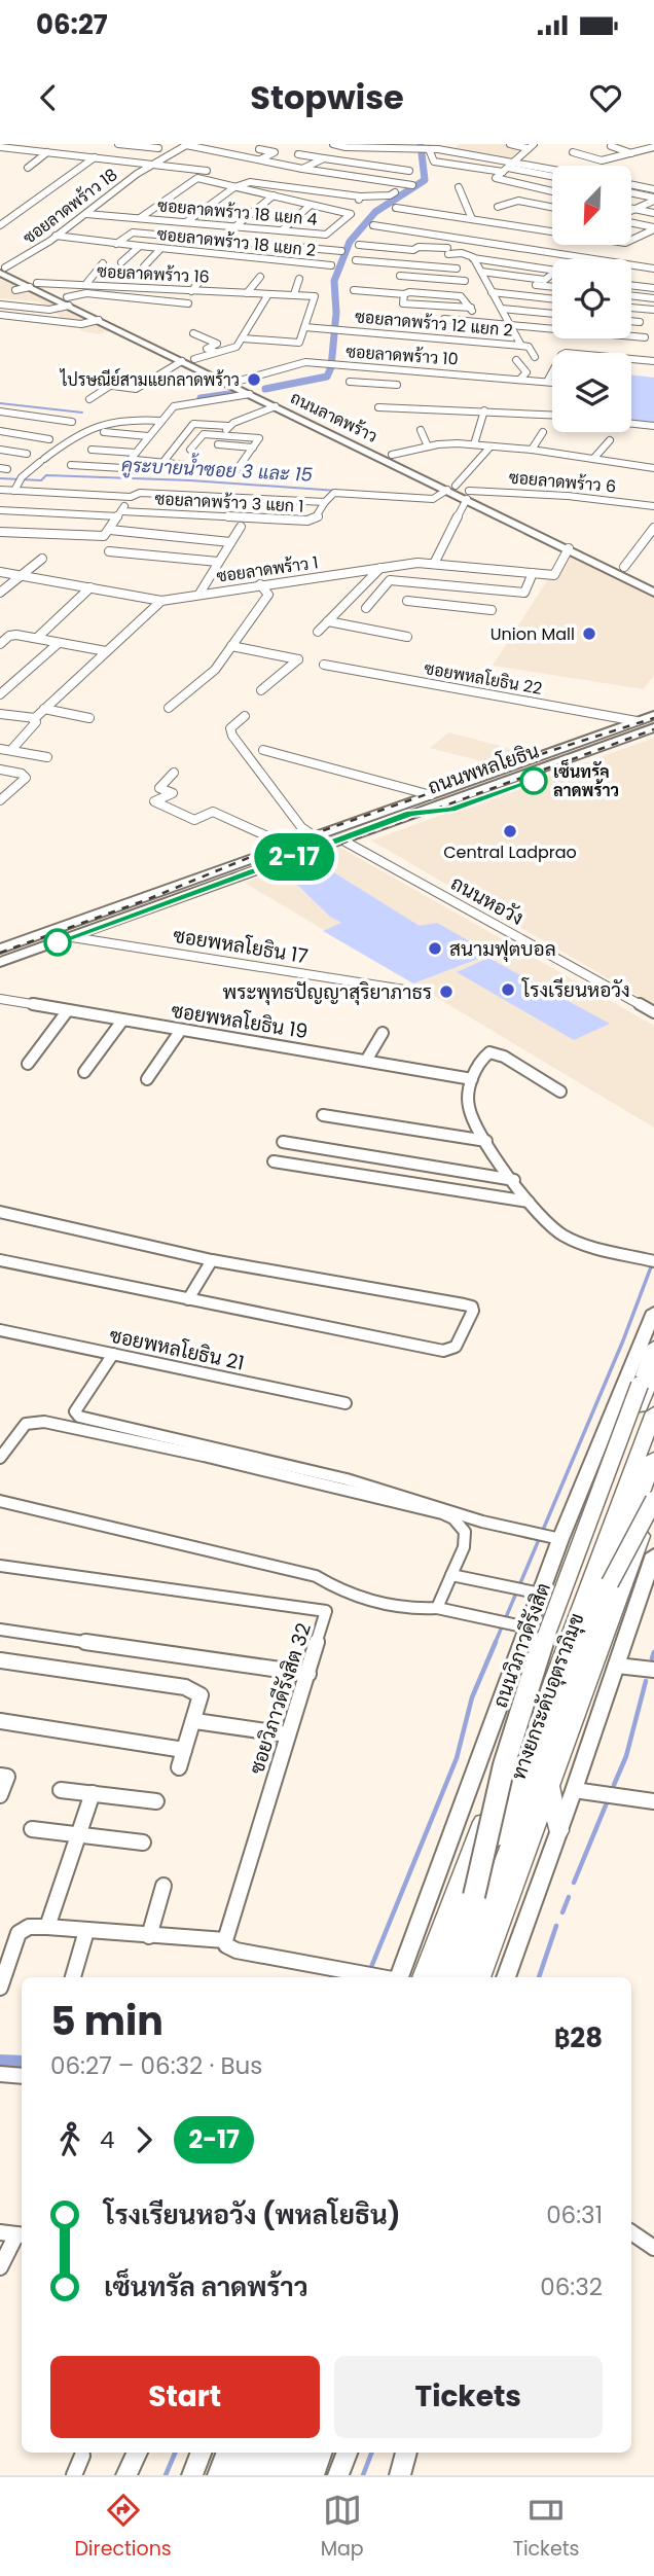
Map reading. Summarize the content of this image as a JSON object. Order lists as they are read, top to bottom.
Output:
{
  "streets": {
    "highway": ["ถนนวิภาวดีรังสิต", "ทางยกระดับอุตราภิมุข"],
    "main road": ["ถนนลาดพร้าว", "ถนนพหลโยธิน"],
    "street": [
      "ซอยลาดพร้าว 18",
      "ซอยลาดพร้าว 18 แยก 4",
      "ซอยลาดพร้าว 18 แยก 2",
      "ซอยลาดพร้าว 16",
      "ซอยลาดพร้าว 12 แยก 2",
      "ซอยลาดพร้าว 10",
      "ซอยลาดพร้าว 6",
      "ซอยลาดพร้าว 3 แยก 1",
      "ซอยลาดพร้าว 1",
      "ซอยพหลโยธิน 22",
      "ถนนหอวัง",
      "ซอยพหลโยธิน 17",
      "ซอยพหลโยธิน 19",
      "ซอยพหลโยธิน 21",
      "ซอยวิภาวดีรังสิต 32"
    ]
  },
  "crossings": [
    ["ซอยลาดพร้าว 18", "ซอยลาดพร้าว 18 แยก 4"],
    ["ซอยลาดพร้าว 18", "ซอยลาดพร้าว 18 แยก 2"],
    ["ซอยลาดพร้าว 18", "ถนนลาดพร้าว"],
    ["ซอยลาดพร้าว 16", "ถนนลาดพร้าว"],
    ["ซอยลาดพร้าว 10", "ถนนลาดพร้าว"],
    ["ถนนลาดพร้าว", "ซอยลาดพร้าว 6"],
    ["ถนนลาดพร้าว", "ซอยลาดพร้าว 1"],
    ["ซอยพหลโยธิน 22", "ถนนพหลโยธิน"],
    ["ถนนพหลโยธิน", "ถนนหอวัง"],
    ["ถนนพหลโยธิน", "ซอยพหลโยธิน 17"]
  ],
  "water": ["คูระบายน้ำซอย 3 และ 15"],
  "places": [
    "ไปรษณีย์สามแยกลาดพร้าว",
    "Union Mall",
    "เซ็นทรัล ลาดพร้าว",
    "Central Ladprao",
    "สนามฟุตบอล",
    "โรงเรียนหอวัง",
    "พระพุทธปัญญาสุริยาภาธร"
  ],
  "lines": ["bus line 2-17"],
  "north": "bottom left",
  "page": {
    "status": "06:27",
    "header": "Stopwise",
    "on_map": "2-17",
    "heading": ["5 min", "06:27 – 06:32 · Bus", "฿28"],
    "legs": ["4", "2-17"],
    "list": [
      {
        "name": "โรงเรียนหอวัง (พหลโยธิน)",
        "value": "06:31"
      },
      {
        "name": "เซ็นทรัล ลาดพร้าว",
        "value": "06:32"
      }
    ],
    "buttons": ["Start", "Tickets"],
    "tabs": ["Directions", "Map", "Tickets"]
  }
}
